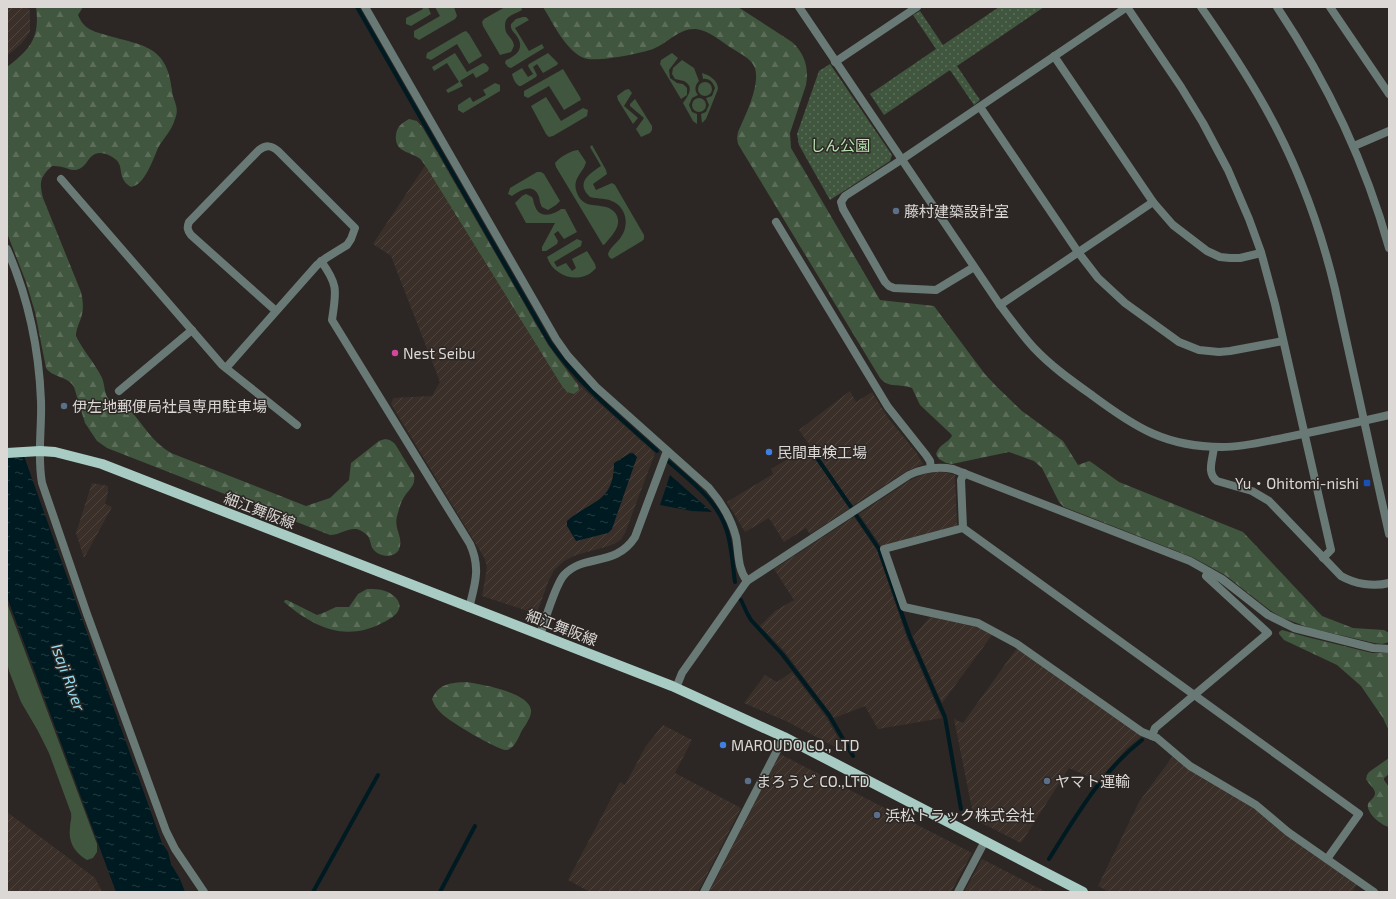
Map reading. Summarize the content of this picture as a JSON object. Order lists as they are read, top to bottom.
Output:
{
  "streets": {
    "main road": ["細江舞阪線"]
  },
  "water": ["Isaji River"],
  "parks": ["しん公園"],
  "places": {
    "other": [
      "藤村建築設計室",
      "Nest Seibu",
      "伊左地郵便局社員専用駐車場",
      "民間車検工場",
      "MAROUDO CO., LTD",
      "まろうど CO.,LTD",
      "ヤマト運輸",
      "浜松トラック株式会社"
    ],
    "transit": ["Yu・Ohitomi-nishi"]
  }
}
